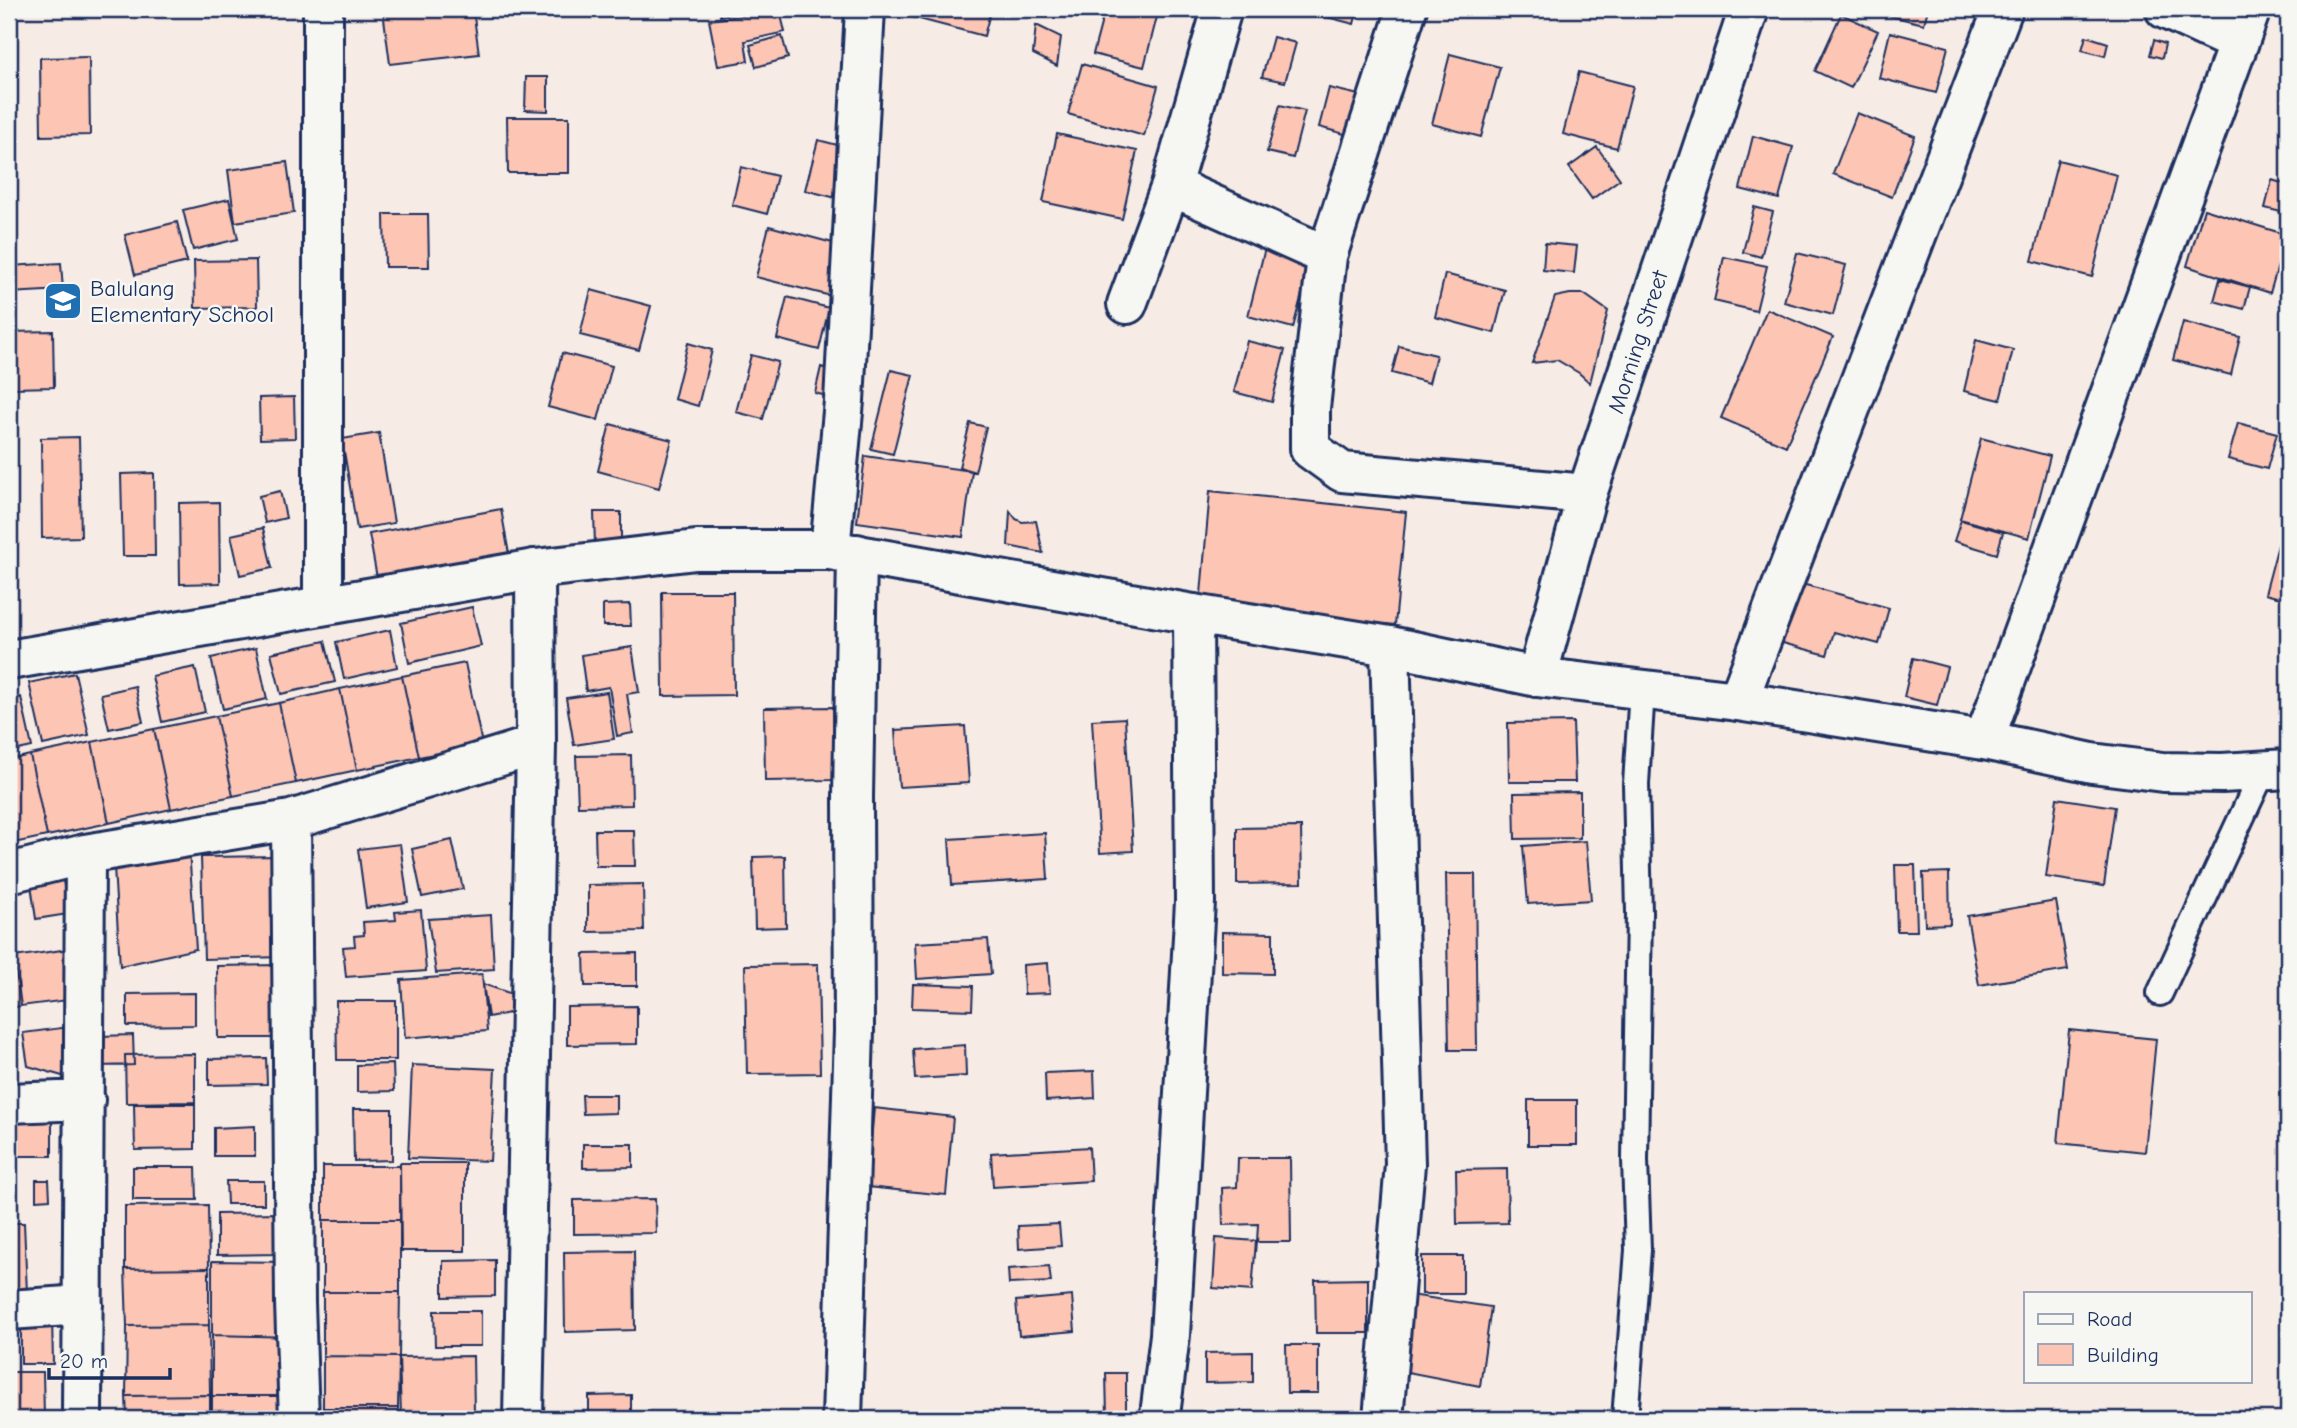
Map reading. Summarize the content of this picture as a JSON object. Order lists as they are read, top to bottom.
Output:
{
  "streets": {
    "street": ["Morning Street"]
  },
  "places": {
    "school or university": ["Balulang Elementary School"]
  },
  "legend": ["Road", "Building"],
  "scale_bar": "20 m"
}
